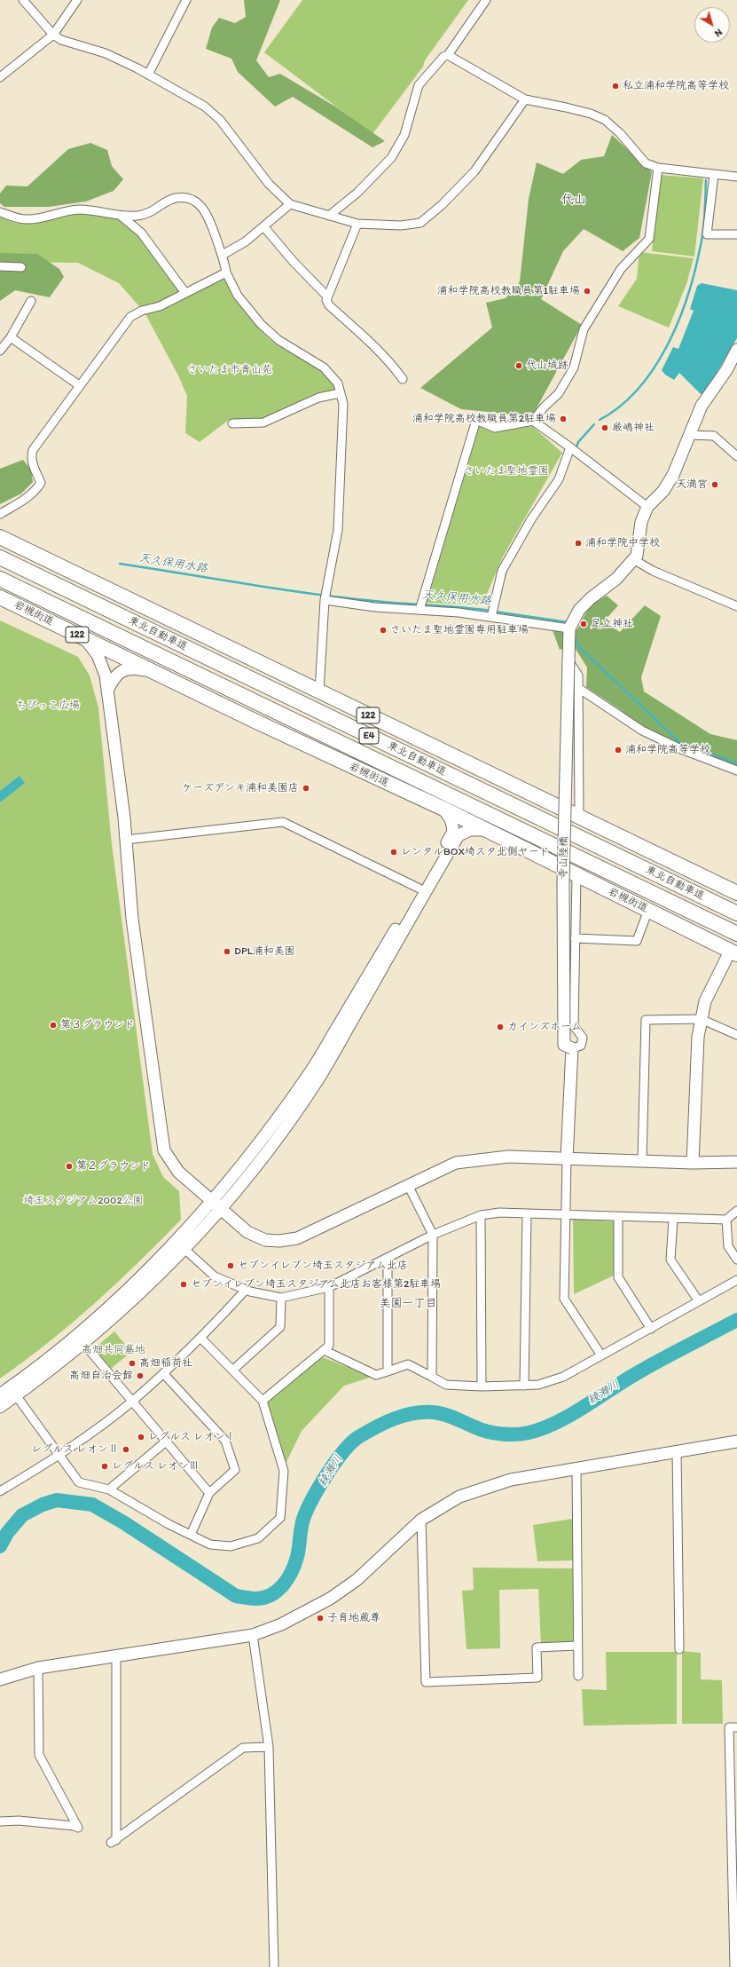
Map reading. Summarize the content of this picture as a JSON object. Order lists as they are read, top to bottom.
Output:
{
  "streets": {
    "highway": [
      "岩槻街道",
      "東北自動車道",
      "122",
      "E4"
    ],
    "street": ["寺山陸橋"]
  },
  "districts": ["代山", "美園一丁目"],
  "water": ["天久保用水路", "綾瀬川"],
  "parks": [
    "さいたま市青山苑",
    "さいたま聖地霊園",
    "ちびっこ広場",
    "埼玉スタジアム2002公園",
    "高畑共同墓地"
  ],
  "places": [
    "私立浦和学院高等学校",
    "浦和学院高校教職員第1駐車場",
    "代山城跡",
    "浦和学院高校教職員第2駐車場",
    "厳嶋神社",
    "天満宮",
    "浦和学院中学校",
    "足立神社",
    "さいたま聖地霊園専用駐車場",
    "浦和学院高等学校",
    "ケーズデンキ浦和美園店",
    "レンタルBOX埼スタ北側ヤード",
    "DPL浦和美園",
    "第３グラウンド",
    "カインズホーム",
    "第２グラウンド",
    "セブンイレブン埼玉スタジアム北店",
    "セブンイレブン埼玉スタジアム北店お客様第2駐車場",
    "高畑稲荷社",
    "高畑自治会館",
    "レグルス レオンⅠ",
    "レグルス レオンⅡ",
    "レグルス レオンⅢ",
    "子育地蔵尊"
  ],
  "north": "bottom right"
}
